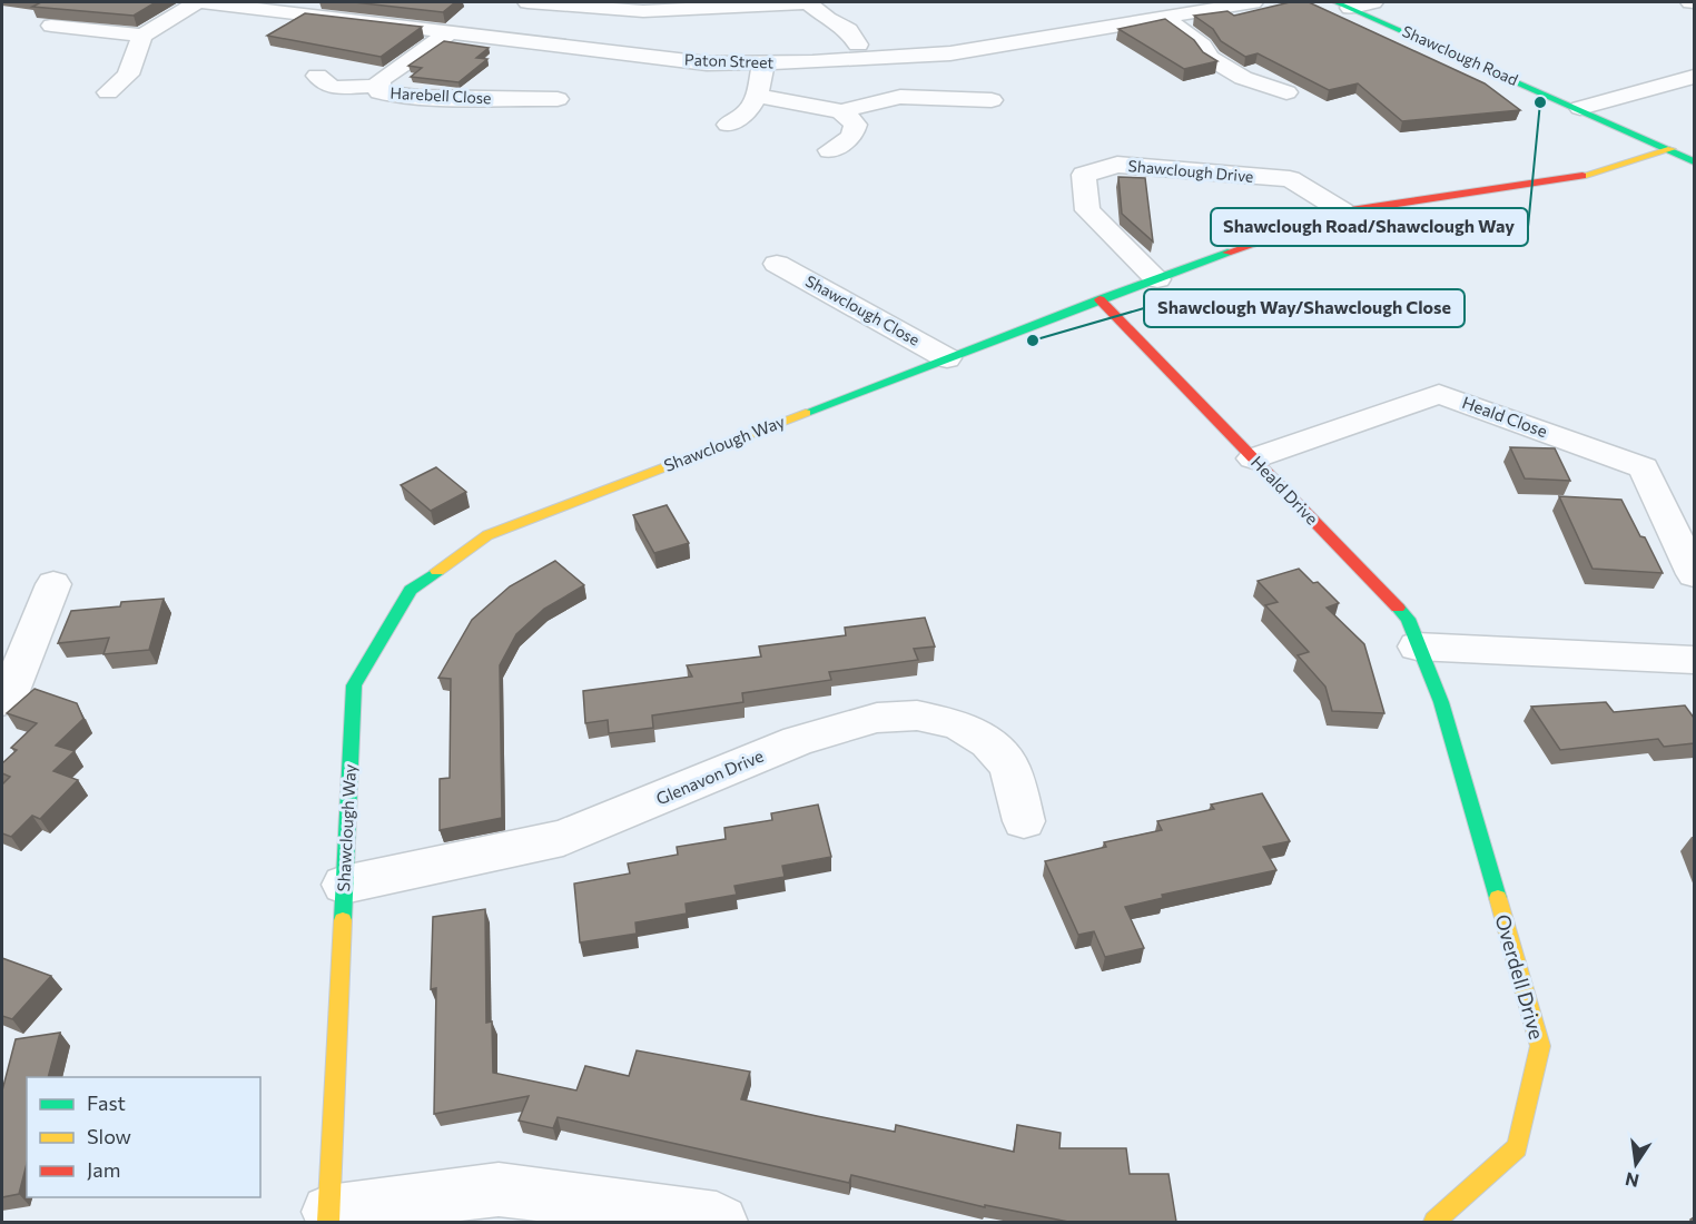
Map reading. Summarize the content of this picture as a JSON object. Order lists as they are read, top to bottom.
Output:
{
  "streets": {
    "street": [
      "Shawclough Road",
      "Paton Street",
      "Harebell Close",
      "Shawclough Drive",
      "Shawclough Close",
      "Heald Close",
      "Shawclough Way",
      "Heald Drive",
      "Glenavon Drive",
      "Overdell Drive"
    ]
  },
  "crossings": [
    ["Shawclough Road", "Shawclough Way"],
    ["Paton Street", "Harebell Close"],
    ["Shawclough Drive", "Shawclough Way"],
    ["Shawclough Close", "Shawclough Way"],
    ["Heald Close", "Heald Drive"],
    ["Shawclough Way", "Heald Drive"],
    ["Shawclough Way", "Glenavon Drive"],
    ["Heald Drive", "Overdell Drive"]
  ],
  "places": ["Shawclough Road/Shawclough Way", "Shawclough Way/Shawclough Close"],
  "legend": ["Fast", "Slow", "Jam"],
  "north": "bottom"
}
